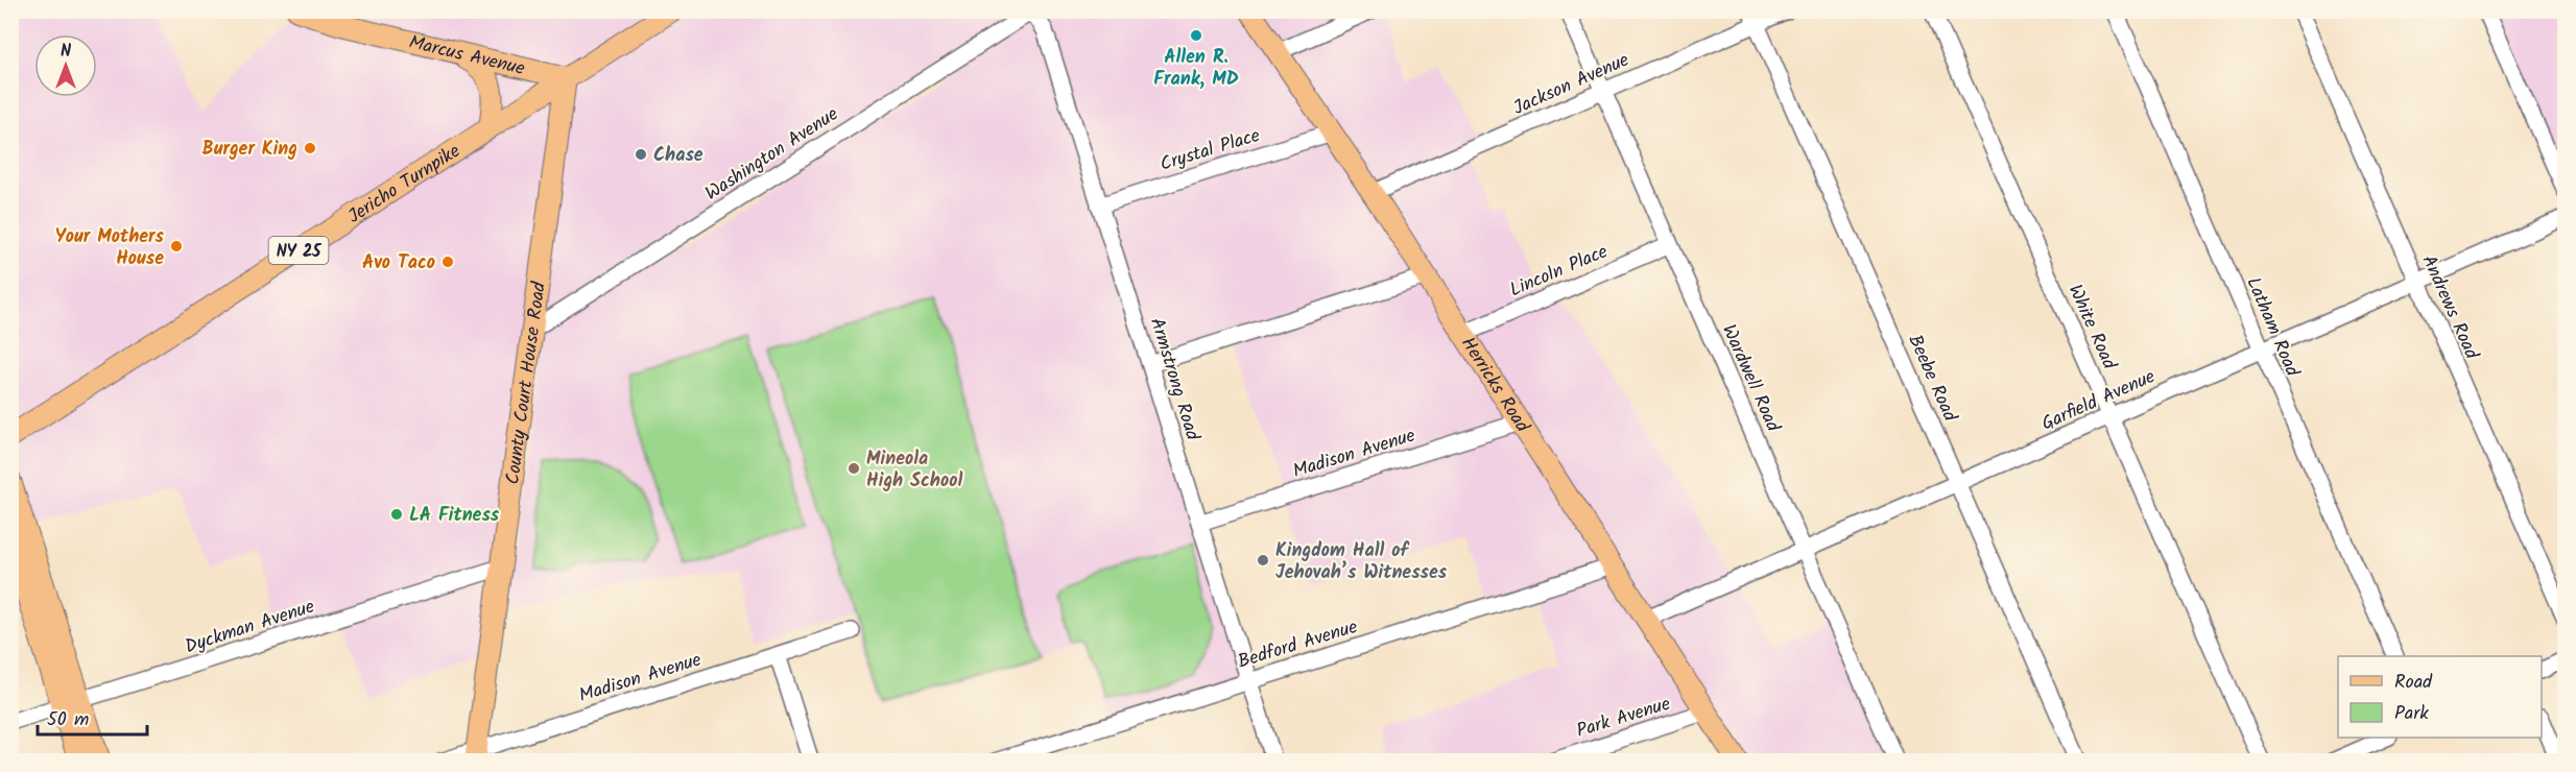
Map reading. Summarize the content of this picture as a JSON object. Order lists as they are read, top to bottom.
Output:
{
  "streets": {
    "main road": [
      "Marcus Avenue",
      "Jericho Turnpike",
      "NY 25",
      "County Court House Road",
      "Herricks Road"
    ],
    "street": [
      "Jackson Avenue",
      "Crystal Place",
      "Washington Avenue",
      "Lincoln Place",
      "Andrews Road",
      "White Road",
      "Latham Road",
      "Wardwell Road",
      "Beebe Road",
      "Armstrong Road",
      "Garfield Avenue",
      "Madison Avenue",
      "Dyckman Avenue",
      "Bedford Avenue",
      "Park Avenue"
    ]
  },
  "crossings": [
    ["Marcus Avenue", "Jericho Turnpike"],
    ["Marcus Avenue", "County Court House Road"],
    ["Jackson Avenue", "Wardwell Road"],
    ["Jackson Avenue", "Beebe Road"],
    ["Jackson Avenue", "Herricks Road"],
    ["Crystal Place", "Armstrong Road"],
    ["Crystal Place", "Herricks Road"],
    ["Washington Avenue", "Armstrong Road"],
    ["Washington Avenue", "County Court House Road"],
    ["Jericho Turnpike", "County Court House Road"],
    ["Lincoln Place", "Wardwell Road"],
    ["Lincoln Place", "Herricks Road"],
    ["Andrews Road", "Garfield Avenue"],
    ["White Road", "Garfield Avenue"],
    ["Latham Road", "Garfield Avenue"],
    ["Wardwell Road", "Garfield Avenue"],
    ["Beebe Road", "Garfield Avenue"],
    ["Armstrong Road", "Madison Avenue"],
    ["Armstrong Road", "Bedford Avenue"],
    ["County Court House Road", "Madison Avenue"],
    ["County Court House Road", "Dyckman Avenue"],
    ["Herricks Road", "Garfield Avenue"],
    ["Herricks Road", "Madison Avenue"],
    ["Herricks Road", "Bedford Avenue"],
    ["Herricks Road", "Park Avenue"]
  ],
  "places": [
    "Allen R. Frank, MD",
    "Burger King",
    "Chase",
    "Your Mothers House",
    "Avo Taco",
    "Mineola High School",
    "LA Fitness",
    "Kingdom Hall of Jehovah’s Witnesses"
  ],
  "legend": ["Road", "Park"],
  "scale_bar": "50 m",
  "north": "top"
}
